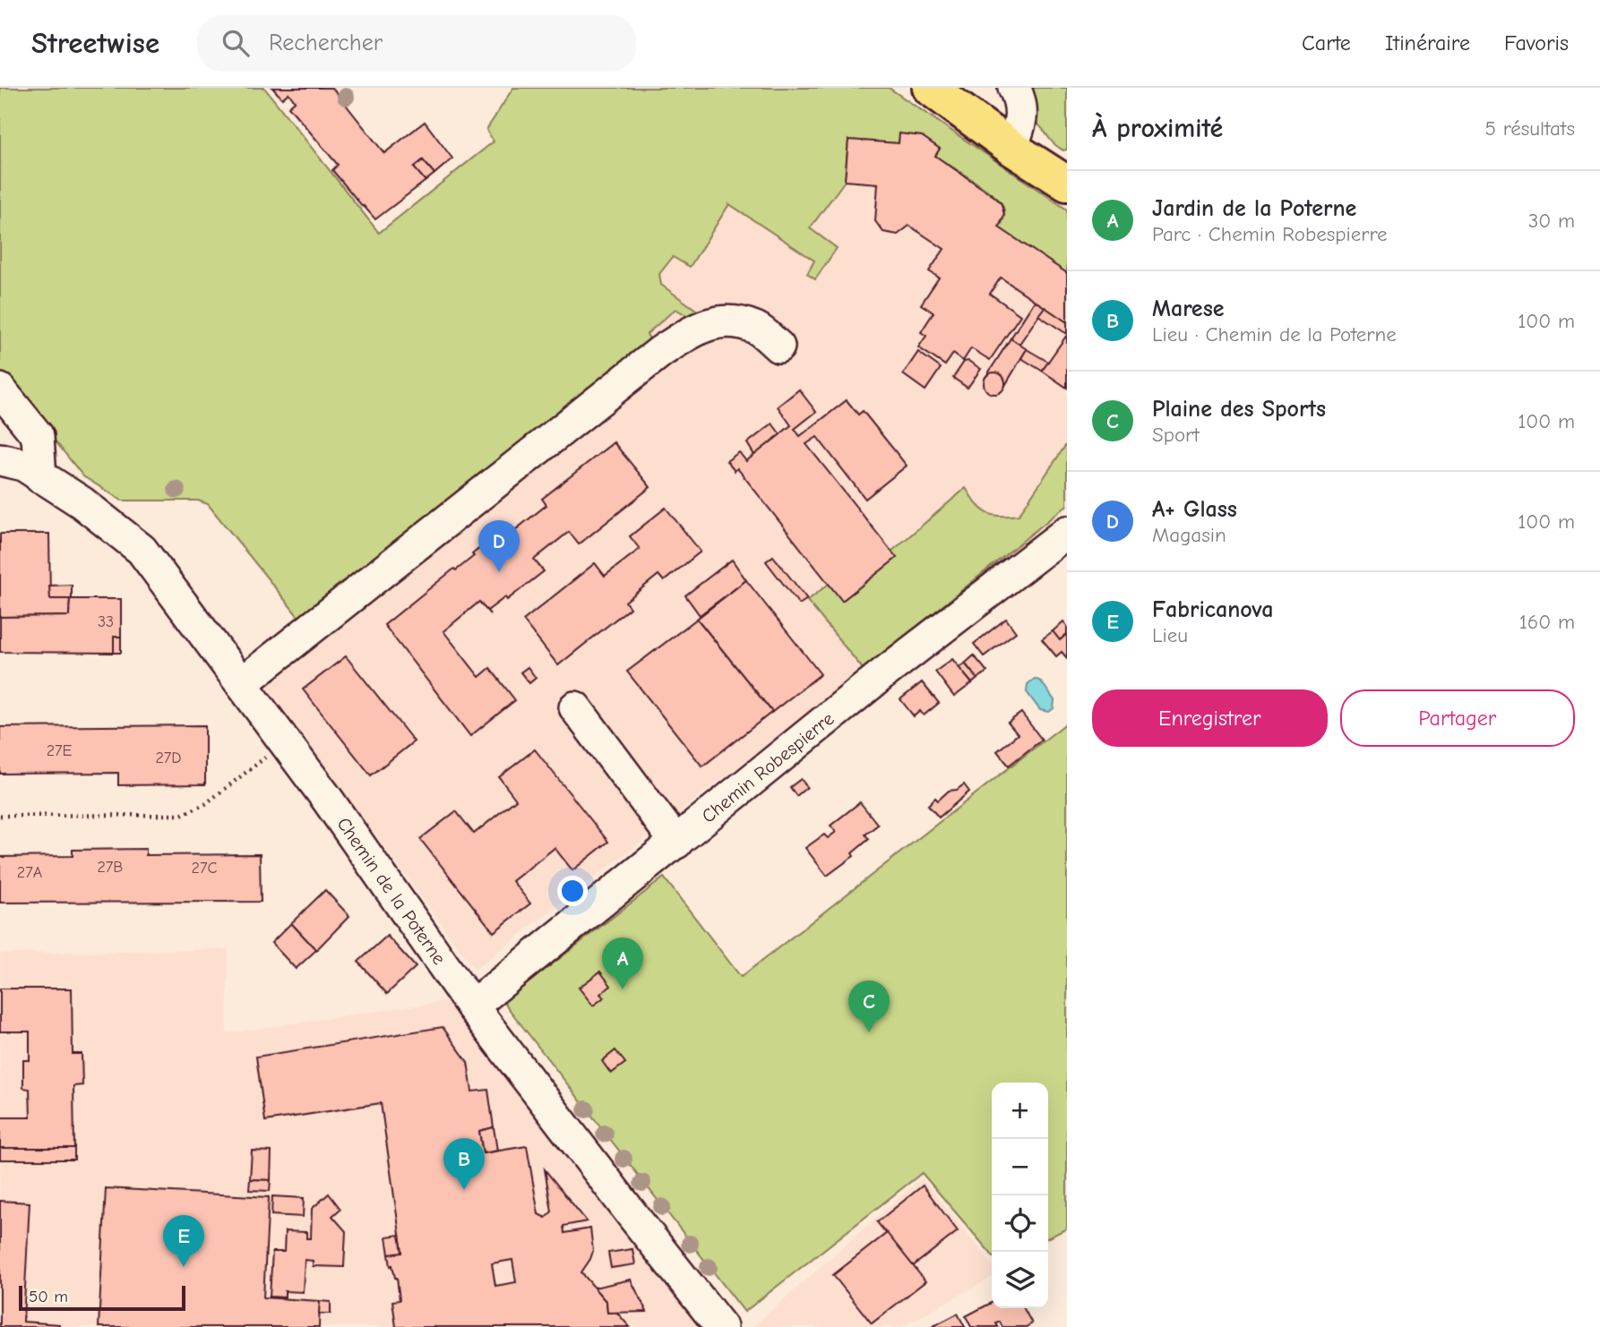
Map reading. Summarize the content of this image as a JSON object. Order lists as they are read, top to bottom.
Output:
{
  "streets": {
    "street": ["Chemin Robespierre", "Chemin de la Poterne"]
  },
  "crossings": [
    ["Chemin Robespierre", "Chemin de la Poterne"]
  ],
  "house_numbers": [
    "33",
    "27E",
    "27D",
    "27B",
    "27C",
    "27A"
  ],
  "scale_bar": "50 m",
  "page": {
    "header": "Streetwise",
    "search": "Rechercher",
    "nav": ["Carte", "Itinéraire", "Favoris"],
    "heading": ["À proximité", "5 résultats"],
    "list": [
      {
        "mark": "A",
        "name": "Jardin de la Poterne",
        "note": "Parc · Chemin Robespierre",
        "value": "30 m"
      },
      {
        "mark": "B",
        "name": "Marese",
        "note": "Lieu · Chemin de la Poterne",
        "value": "100 m"
      },
      {
        "mark": "C",
        "name": "Plaine des Sports",
        "note": "Sport",
        "value": "100 m"
      },
      {
        "mark": "D",
        "name": "A+ Glass",
        "note": "Magasin",
        "value": "100 m"
      },
      {
        "mark": "E",
        "name": "Fabricanova",
        "note": "Lieu",
        "value": "160 m"
      }
    ],
    "pins": [
      "D",
      "A",
      "C",
      "B",
      "E"
    ],
    "buttons": ["Enregistrer", "Partager"],
    "map_buttons": ["+", "−"],
    "scale": "50 m"
  }
}
